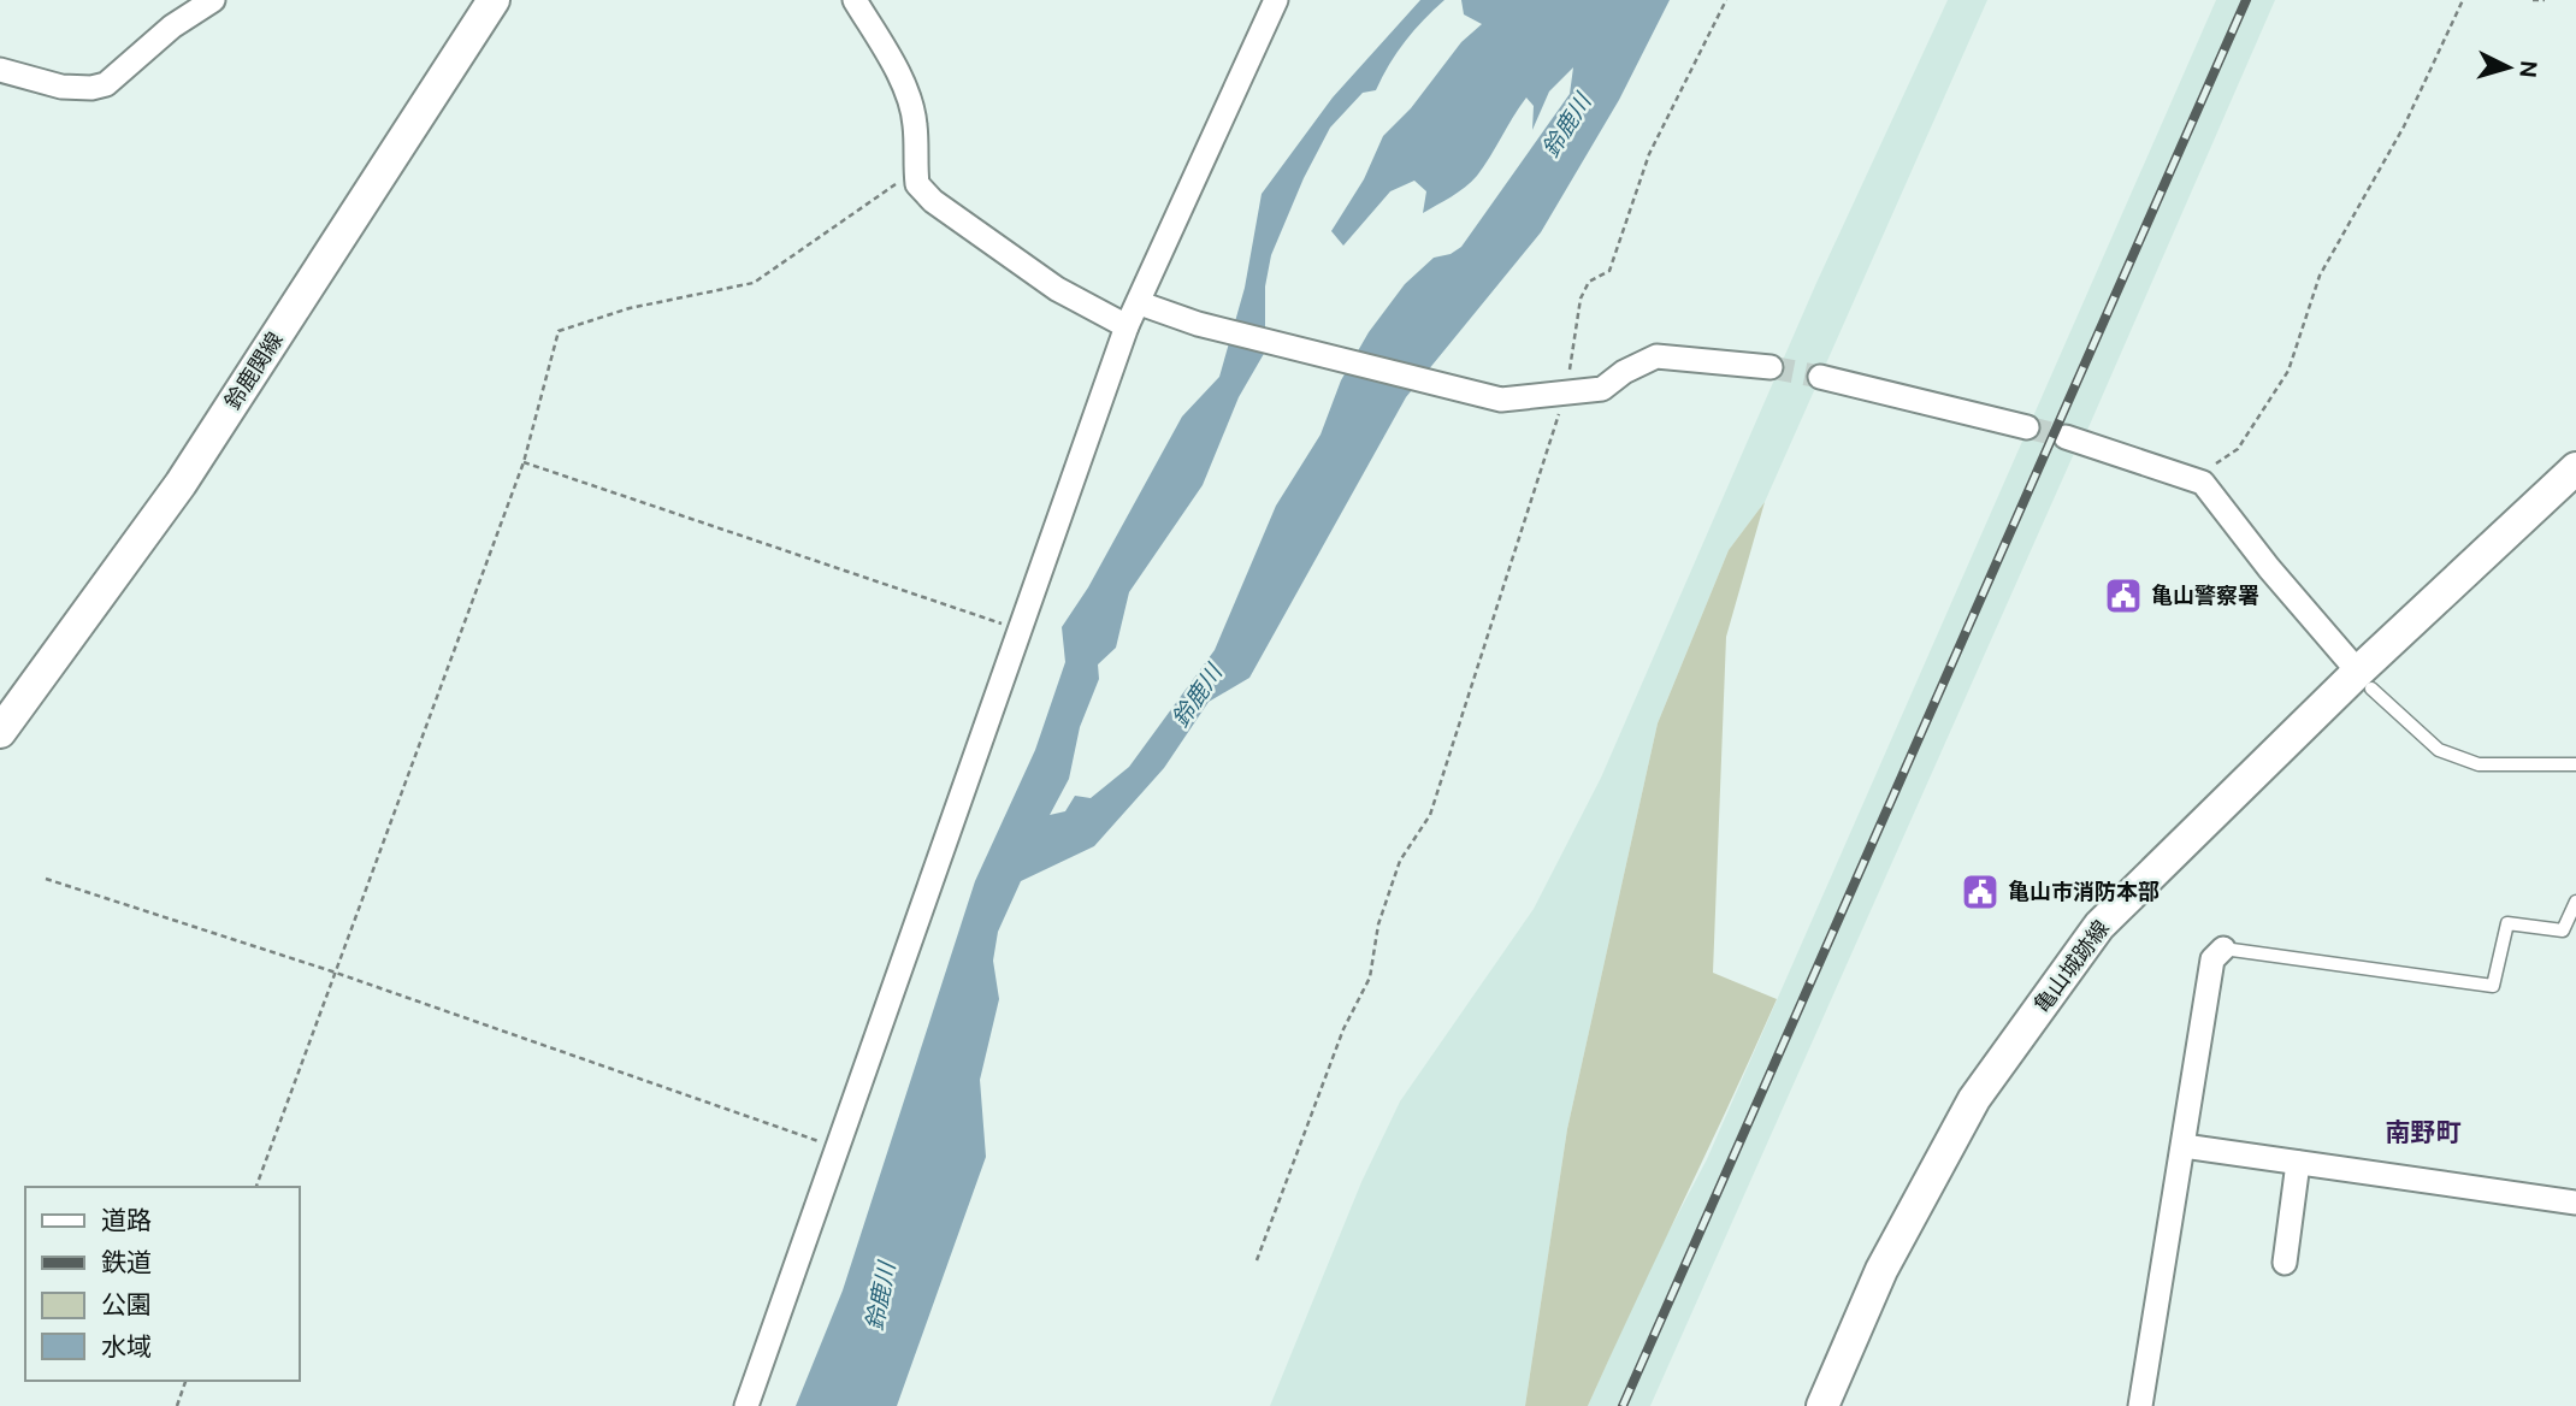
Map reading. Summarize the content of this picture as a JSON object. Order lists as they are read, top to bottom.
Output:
{
  "streets": {
    "main road": ["鈴鹿関線", "亀山城跡線"]
  },
  "districts": ["南野町"],
  "water": ["鈴鹿川"],
  "places": {
    "public building": ["亀山警察署", "亀山市消防本部"]
  },
  "legend": [
    "道路",
    "鉄道",
    "公園",
    "水域"
  ],
  "north": "right"
}
